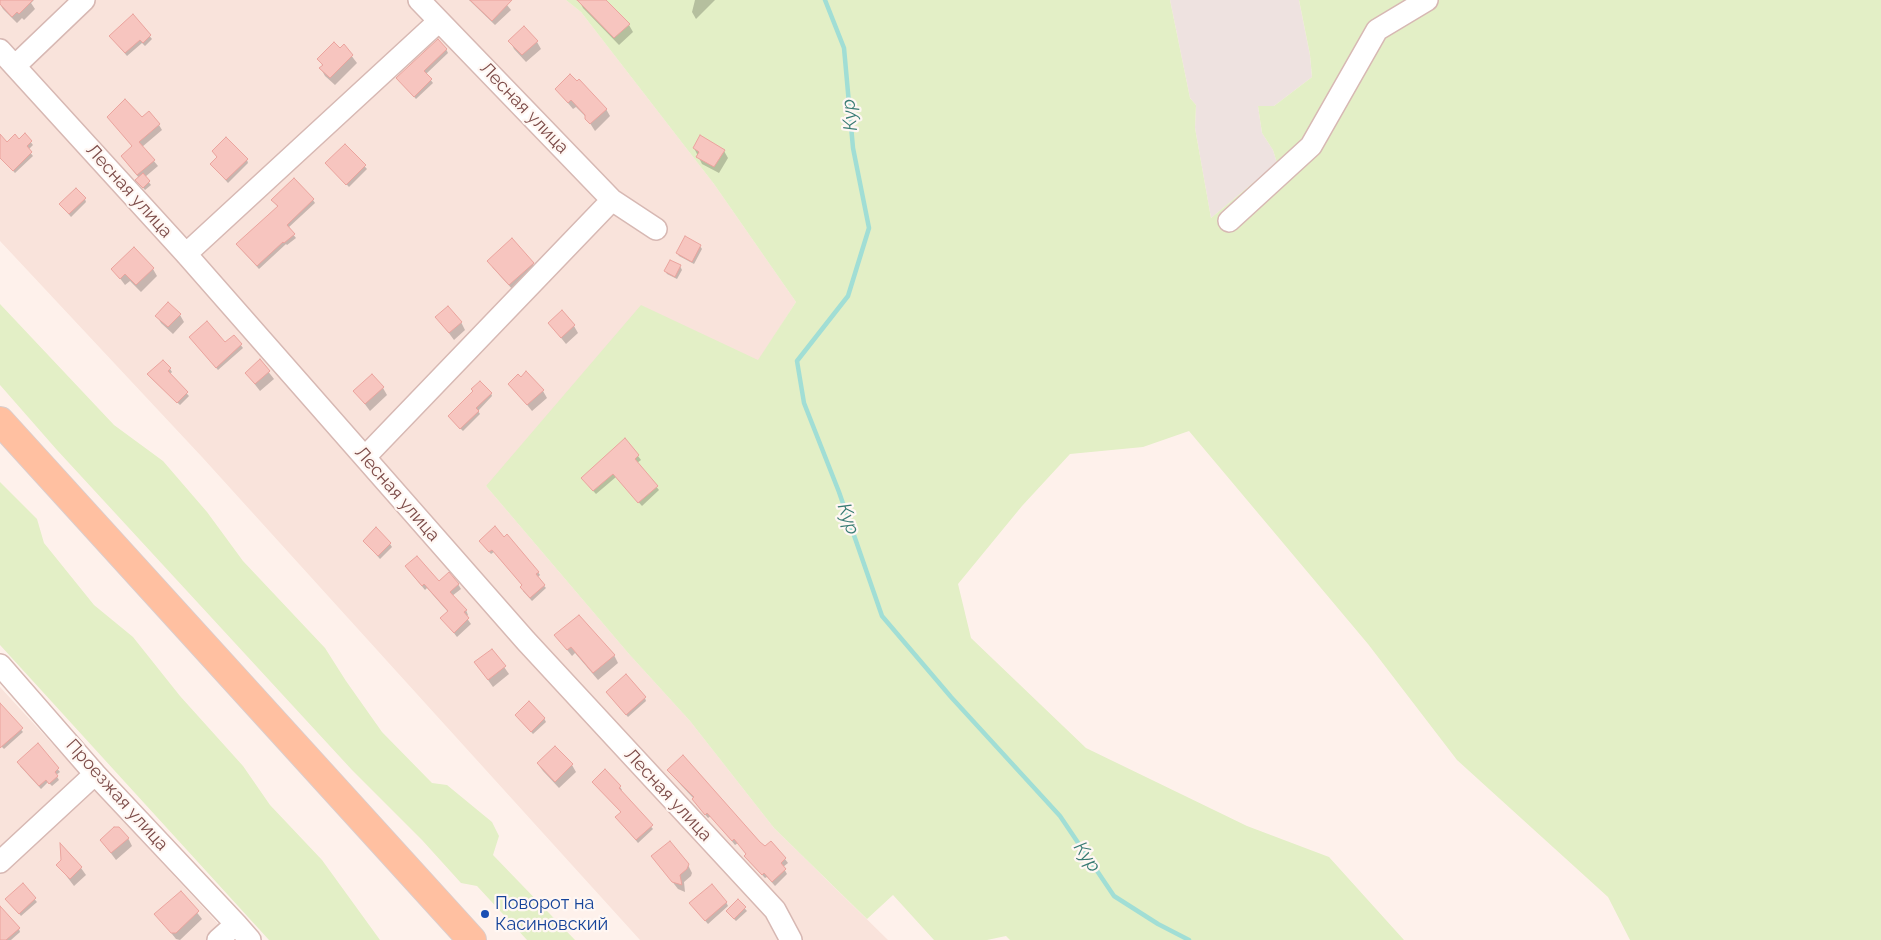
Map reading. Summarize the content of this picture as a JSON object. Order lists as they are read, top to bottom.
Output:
{
  "streets": {
    "street": ["Лесная улица", "Проезжая улица"]
  },
  "water": ["Кур"],
  "places": ["Поворот на Касиновский"]
}
